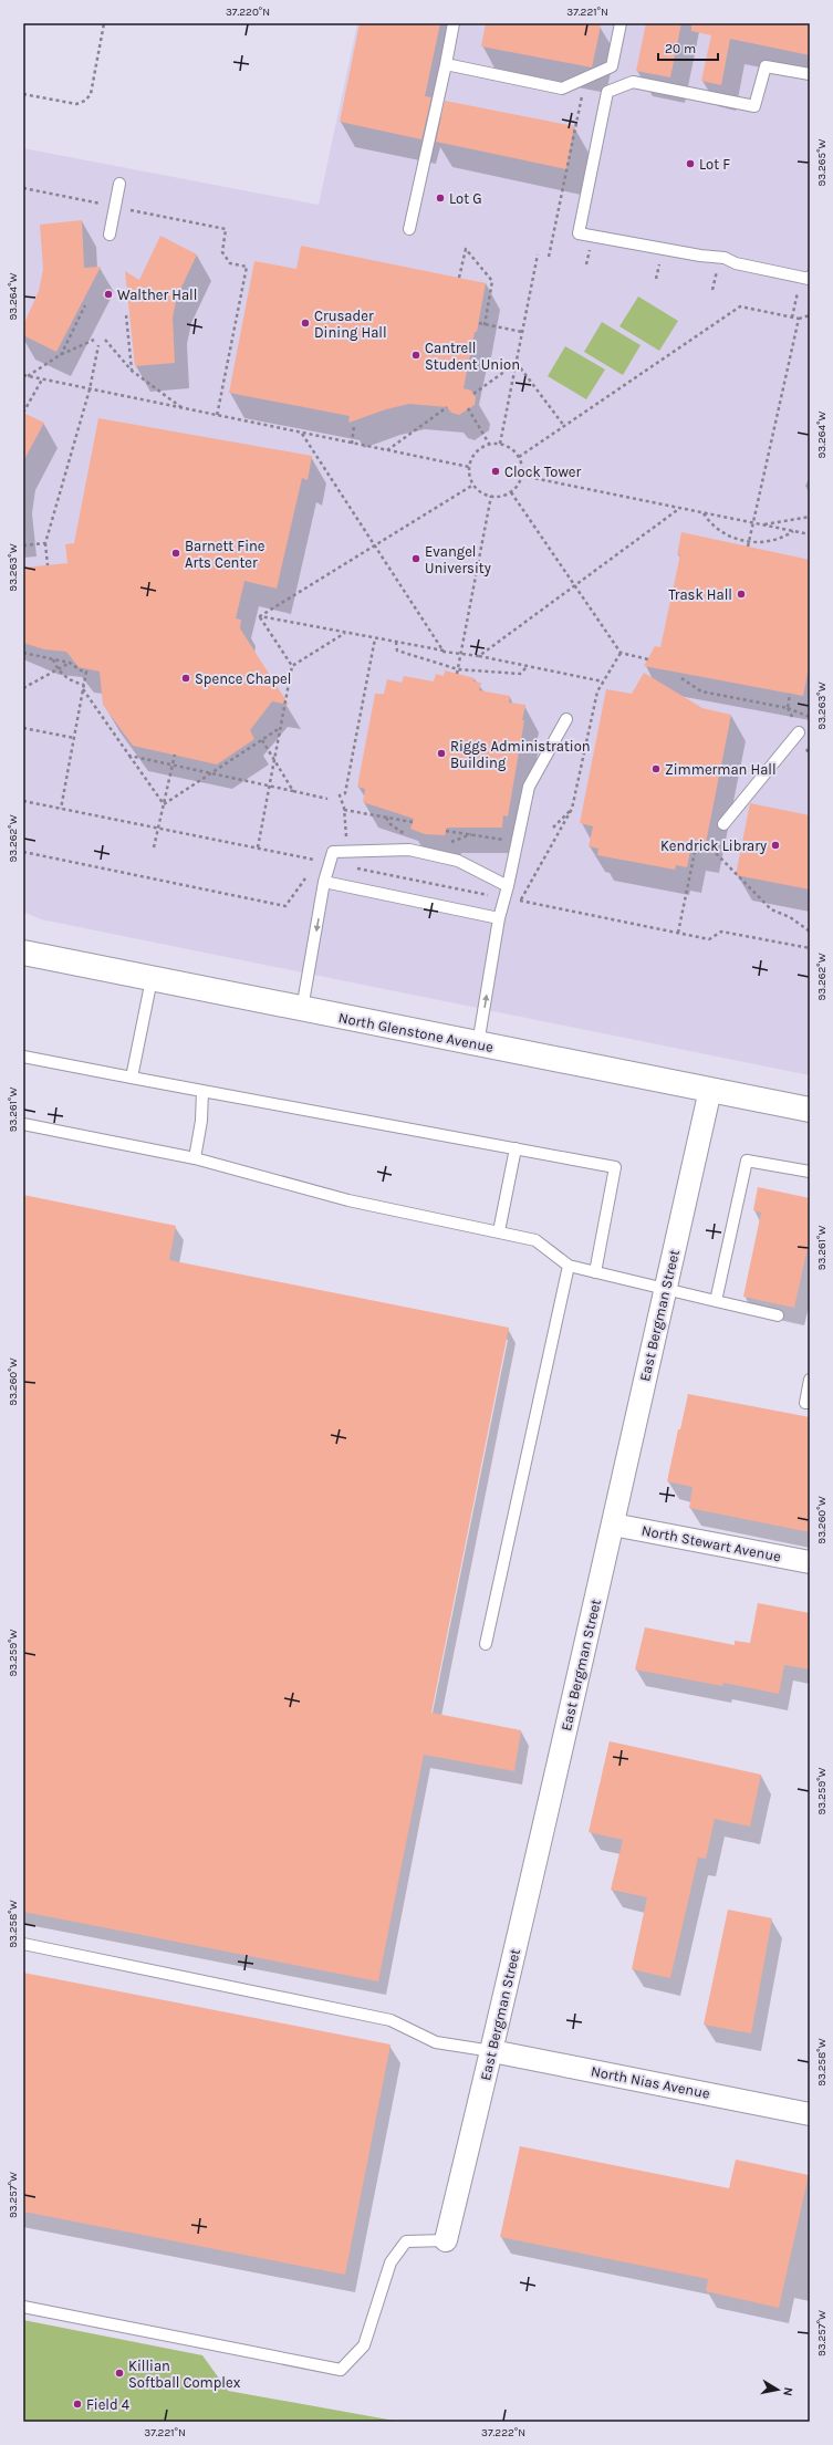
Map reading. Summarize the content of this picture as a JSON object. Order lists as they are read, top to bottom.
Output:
{
  "streets": {
    "main road": ["North Glenstone Avenue"],
    "street": ["East Bergman Street", "North Stewart Avenue", "North Nias Avenue"]
  },
  "crossings": [
    ["North Glenstone Avenue", "East Bergman Street"],
    ["East Bergman Street", "North Stewart Avenue"],
    ["East Bergman Street", "North Nias Avenue"]
  ],
  "places": [
    "Lot F",
    "Lot G",
    "Walther Hall",
    "Crusader Dining Hall",
    "Cantrell Student Union",
    "Clock Tower",
    "Barnett Fine Arts Center",
    "Evangel University",
    "Trask Hall",
    "Spence Chapel",
    "Riggs Administration Building",
    "Zimmerman Hall",
    "Kendrick Library",
    "Killian Softball Complex",
    "Field 4"
  ],
  "scale_bar": "20 m",
  "north": "right",
  "coordinates": [
    "37.220°N",
    "37.221°N",
    "93.265°W",
    "93.264°W",
    "93.263°W",
    "93.262°W",
    "93.261°W",
    "93.260°W",
    "93.259°W",
    "93.258°W",
    "93.257°W",
    "37.222°N"
  ]
}
